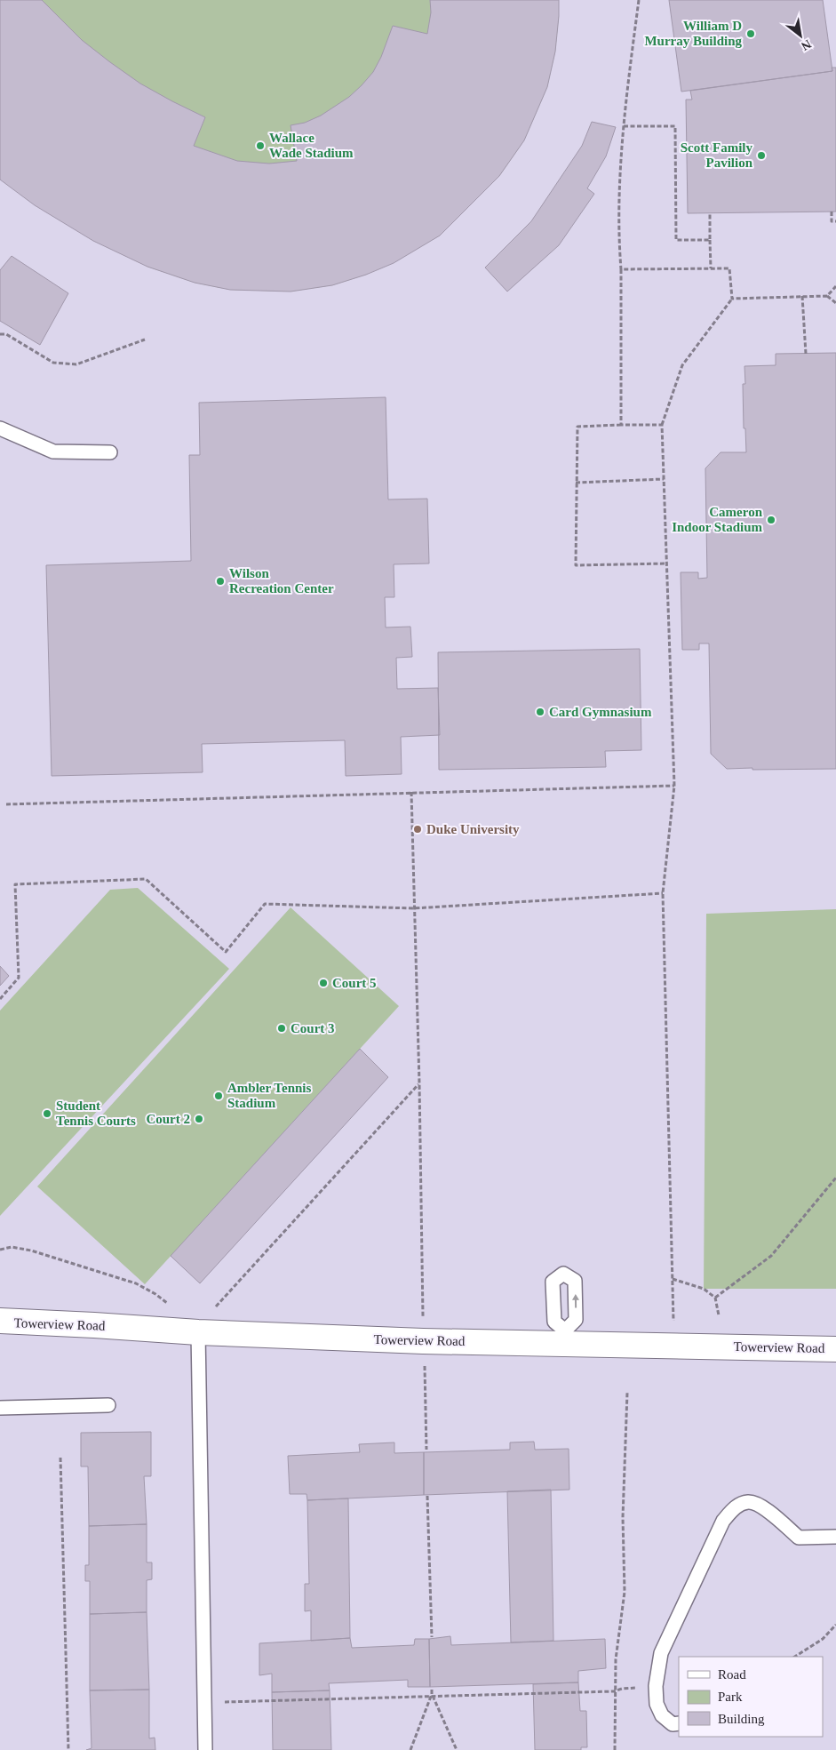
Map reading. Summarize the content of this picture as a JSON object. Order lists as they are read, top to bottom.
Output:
{
  "streets": {
    "street": ["Towerview Road"]
  },
  "places": [
    "William D Murray Building",
    "Wallace Wade Stadium",
    "Scott Family Pavilion",
    "Cameron Indoor Stadium",
    "Wilson Recreation Center",
    "Card Gymnasium",
    "Duke University",
    "Court 5",
    "Court 3",
    "Ambler Tennis Stadium",
    "Student Tennis Courts",
    "Court 2"
  ],
  "legend": ["Road", "Park", "Building"],
  "north": "bottom right"
}
